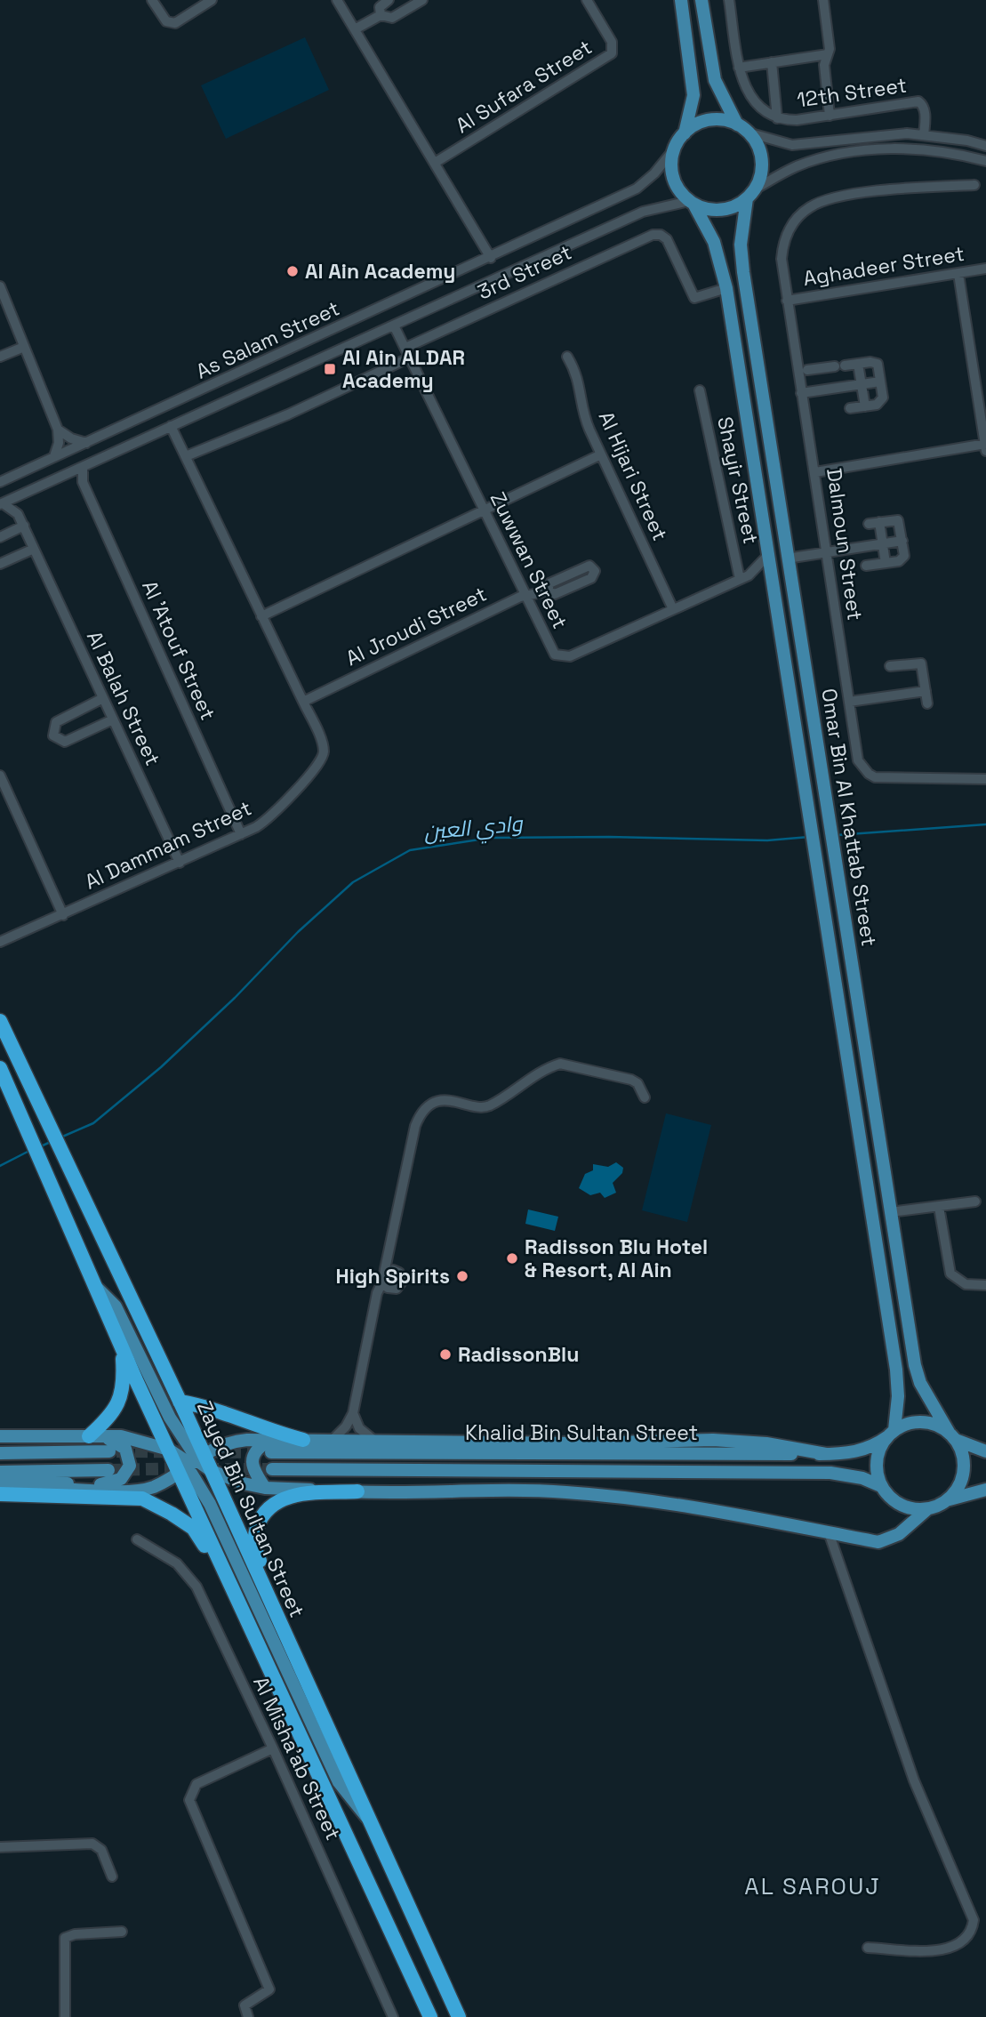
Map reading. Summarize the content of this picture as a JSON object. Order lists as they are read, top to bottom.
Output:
{
  "streets": {
    "highway": ["Zayed Bin Sultan Street"],
    "main road": ["Omar Bin Al Khattab Street", "Khalid Bin Sultan Street"],
    "street": [
      "Al Sufara Street",
      "12th Street",
      "Aghadeer Street",
      "3rd Street",
      "As Salam Street",
      "Al Hijari Street",
      "Shayir Street",
      "Dalmoun Street",
      "Zuwwan Street",
      "Al Jroudi Street",
      "Al 'Atouf Street",
      "Al Balah Street",
      "Al Dammam Street",
      "Al Misha'ab Street"
    ]
  },
  "crossings": [
    ["Aghadeer Street", "Dalmoun Street"],
    ["3rd Street", "Zuwwan Street"],
    ["3rd Street", "Omar Bin Al Khattab Street"],
    ["As Salam Street", "Zuwwan Street"],
    ["As Salam Street", "Al 'Atouf Street"],
    ["As Salam Street", "Al Balah Street"],
    ["As Salam Street", "Omar Bin Al Khattab Street"],
    ["As Salam Street", "Al Dammam Street"],
    ["Al Hijari Street", "Zuwwan Street"],
    ["Shayir Street", "Zuwwan Street"],
    ["Zuwwan Street", "Al Jroudi Street"],
    ["Zuwwan Street", "Omar Bin Al Khattab Street"],
    ["Al Jroudi Street", "Al Dammam Street"],
    ["Al 'Atouf Street", "Al Dammam Street"],
    ["Al Balah Street", "Al Dammam Street"],
    ["Omar Bin Al Khattab Street", "Khalid Bin Sultan Street"]
  ],
  "districts": ["AL SAROUJ"],
  "water": ["وادي العين"],
  "places": {
    "other": [
      "Al Ain Academy",
      "Radisson Blu Hotel & Resort, Al Ain",
      "High Spirits",
      "RadissonBlu"
    ],
    "transit": ["Al Ain ALDAR Academy"]
  }
}
